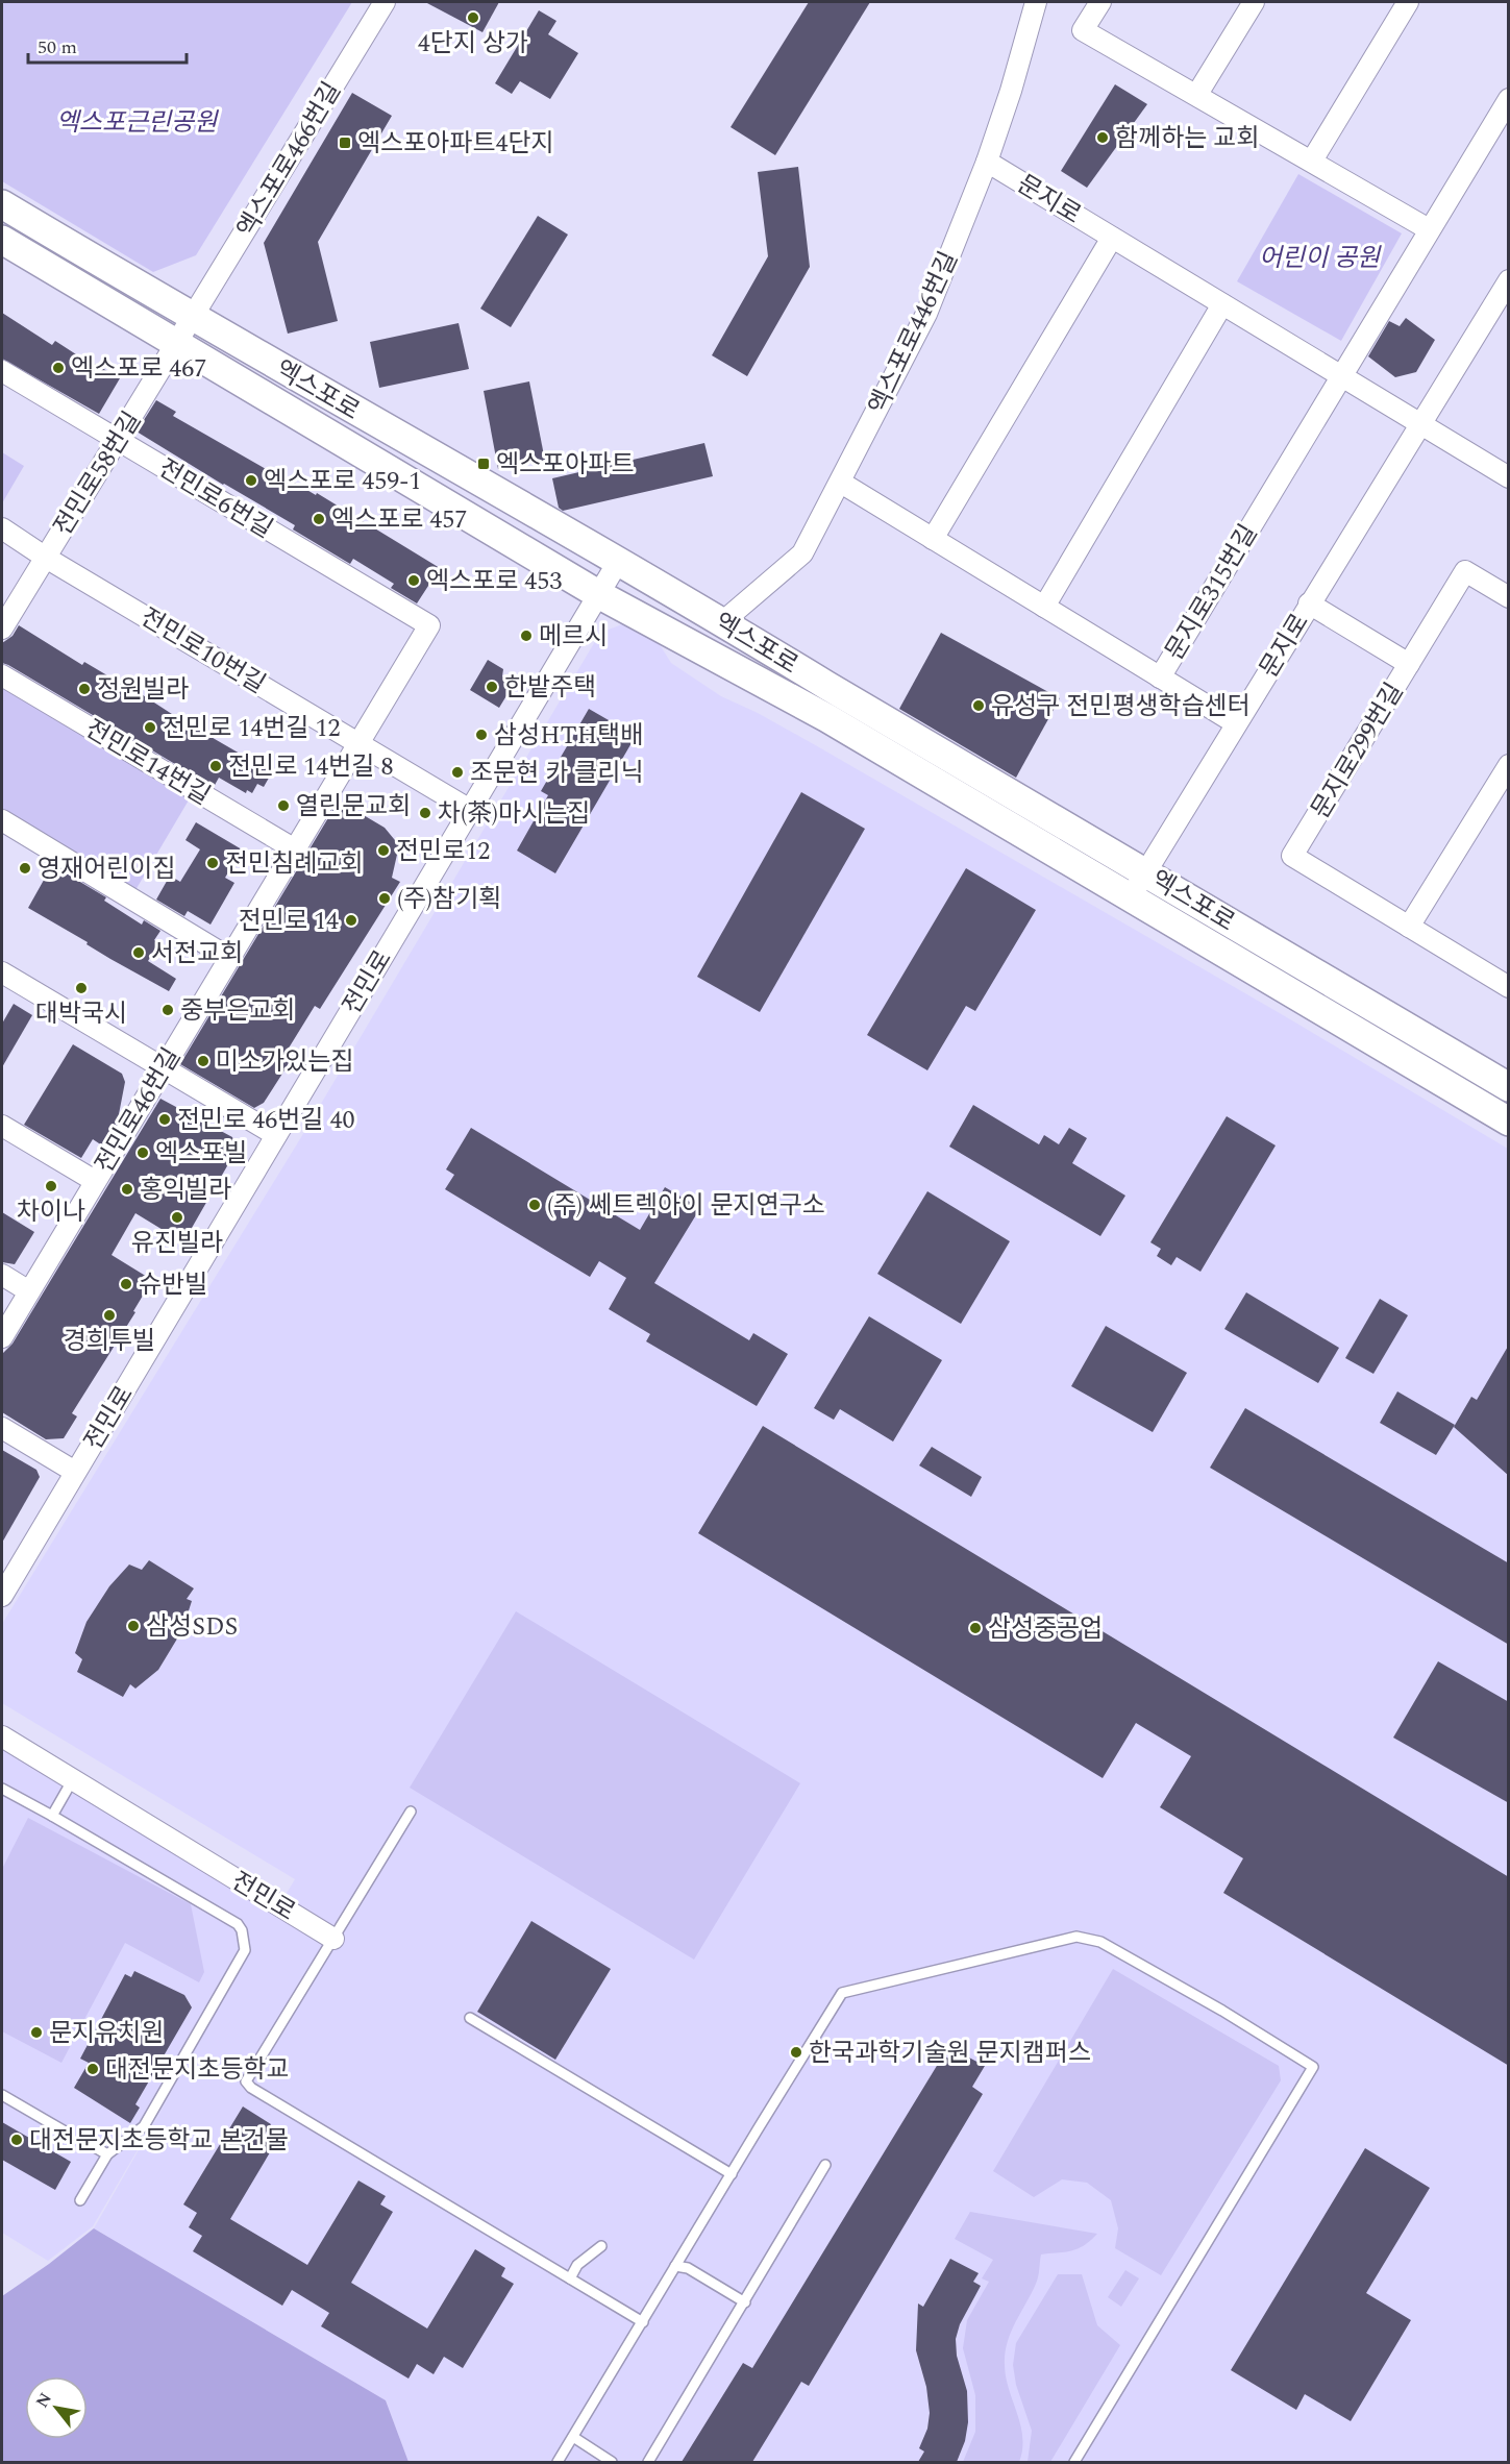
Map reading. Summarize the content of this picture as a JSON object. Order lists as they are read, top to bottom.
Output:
{
  "streets": {
    "main road": ["엑스포로"],
    "street": [
      "엑스포로466번길",
      "문지로",
      "엑스포로446번길",
      "전민로58번길",
      "전민로6번길",
      "문지로315번길",
      "전민로10번길",
      "문지로299번길",
      "전민로14번길",
      "전민로",
      "전민로46번길"
    ]
  },
  "crossings": [
    ["엑스포로466번길", "엑스포로"],
    ["엑스포로466번길", "전민로58번길"],
    ["문지로", "엑스포로446번길"],
    ["문지로", "엑스포로"],
    ["문지로", "문지로315번길"],
    ["엑스포로446번길", "엑스포로"],
    ["엑스포로446번길", "문지로315번길"],
    ["엑스포로", "전민로58번길"],
    ["엑스포로", "전민로"],
    ["전민로58번길", "전민로6번길"],
    ["전민로58번길", "전민로10번길"],
    ["전민로6번길", "전민로46번길"],
    ["전민로10번길", "전민로"],
    ["전민로10번길", "전민로46번길"],
    ["전민로14번길", "전민로46번길"]
  ],
  "parks": ["엑스포근린공원", "어린이 공원"],
  "places": {
    "other": [
      "4단지 상가",
      "함께하는 교회",
      "엑스포로 467",
      "엑스포로 459-1",
      "엑스포로 457",
      "엑스포로 453",
      "메르시",
      "한밭주택",
      "정원빌라",
      "유성구 전민평생학습센터",
      "전민로 14번길 12",
      "삼성HTH택배",
      "전민로 14번길 8",
      "조문현 카 클리닉",
      "열린문교회",
      "차(茶)마시는집",
      "전민로12",
      "전민침례교회",
      "영재어린이집",
      "(주)참기획",
      "전민로 14",
      "서전교회",
      "대박국시",
      "중부은교회",
      "미소가있는집",
      "전민로 46번길 40",
      "엑스포빌",
      "차이나",
      "홍익빌라",
      "(주) 쎄트렉아이 문지연구소",
      "유진빌라",
      "슈반빌",
      "경희투빌",
      "삼성SDS",
      "삼성중공업",
      "문지유치원",
      "한국과학기술원 문지캠퍼스",
      "대전문지초등학교",
      "대전문지초등학교 본건물"
    ],
    "transit": ["엑스포아파트4단지", "엑스포아파트"]
  },
  "scale_bar": "50 m",
  "north": "top left"
}
